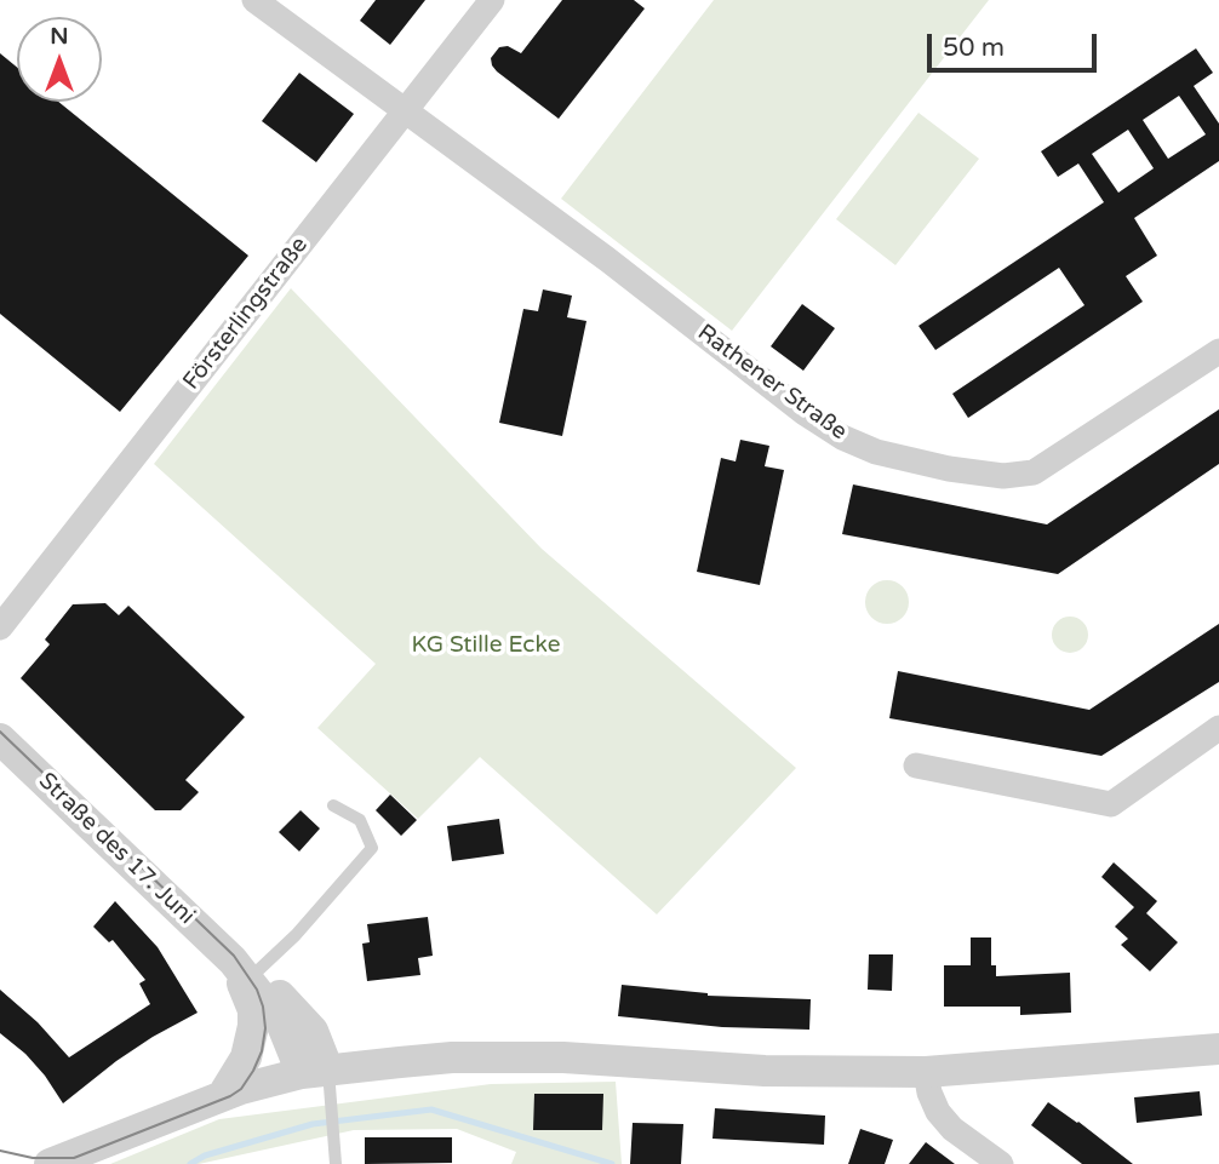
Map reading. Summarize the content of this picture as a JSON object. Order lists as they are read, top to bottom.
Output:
{
  "streets": {
    "street": ["Försterlingstraße", "Rathener Straße", "Straße des 17. Juni"]
  },
  "crossings": [
    ["Försterlingstraße", "Rathener Straße"]
  ],
  "parks": ["KG Stille Ecke"],
  "scale_bar": "50 m",
  "north": "top"
}
